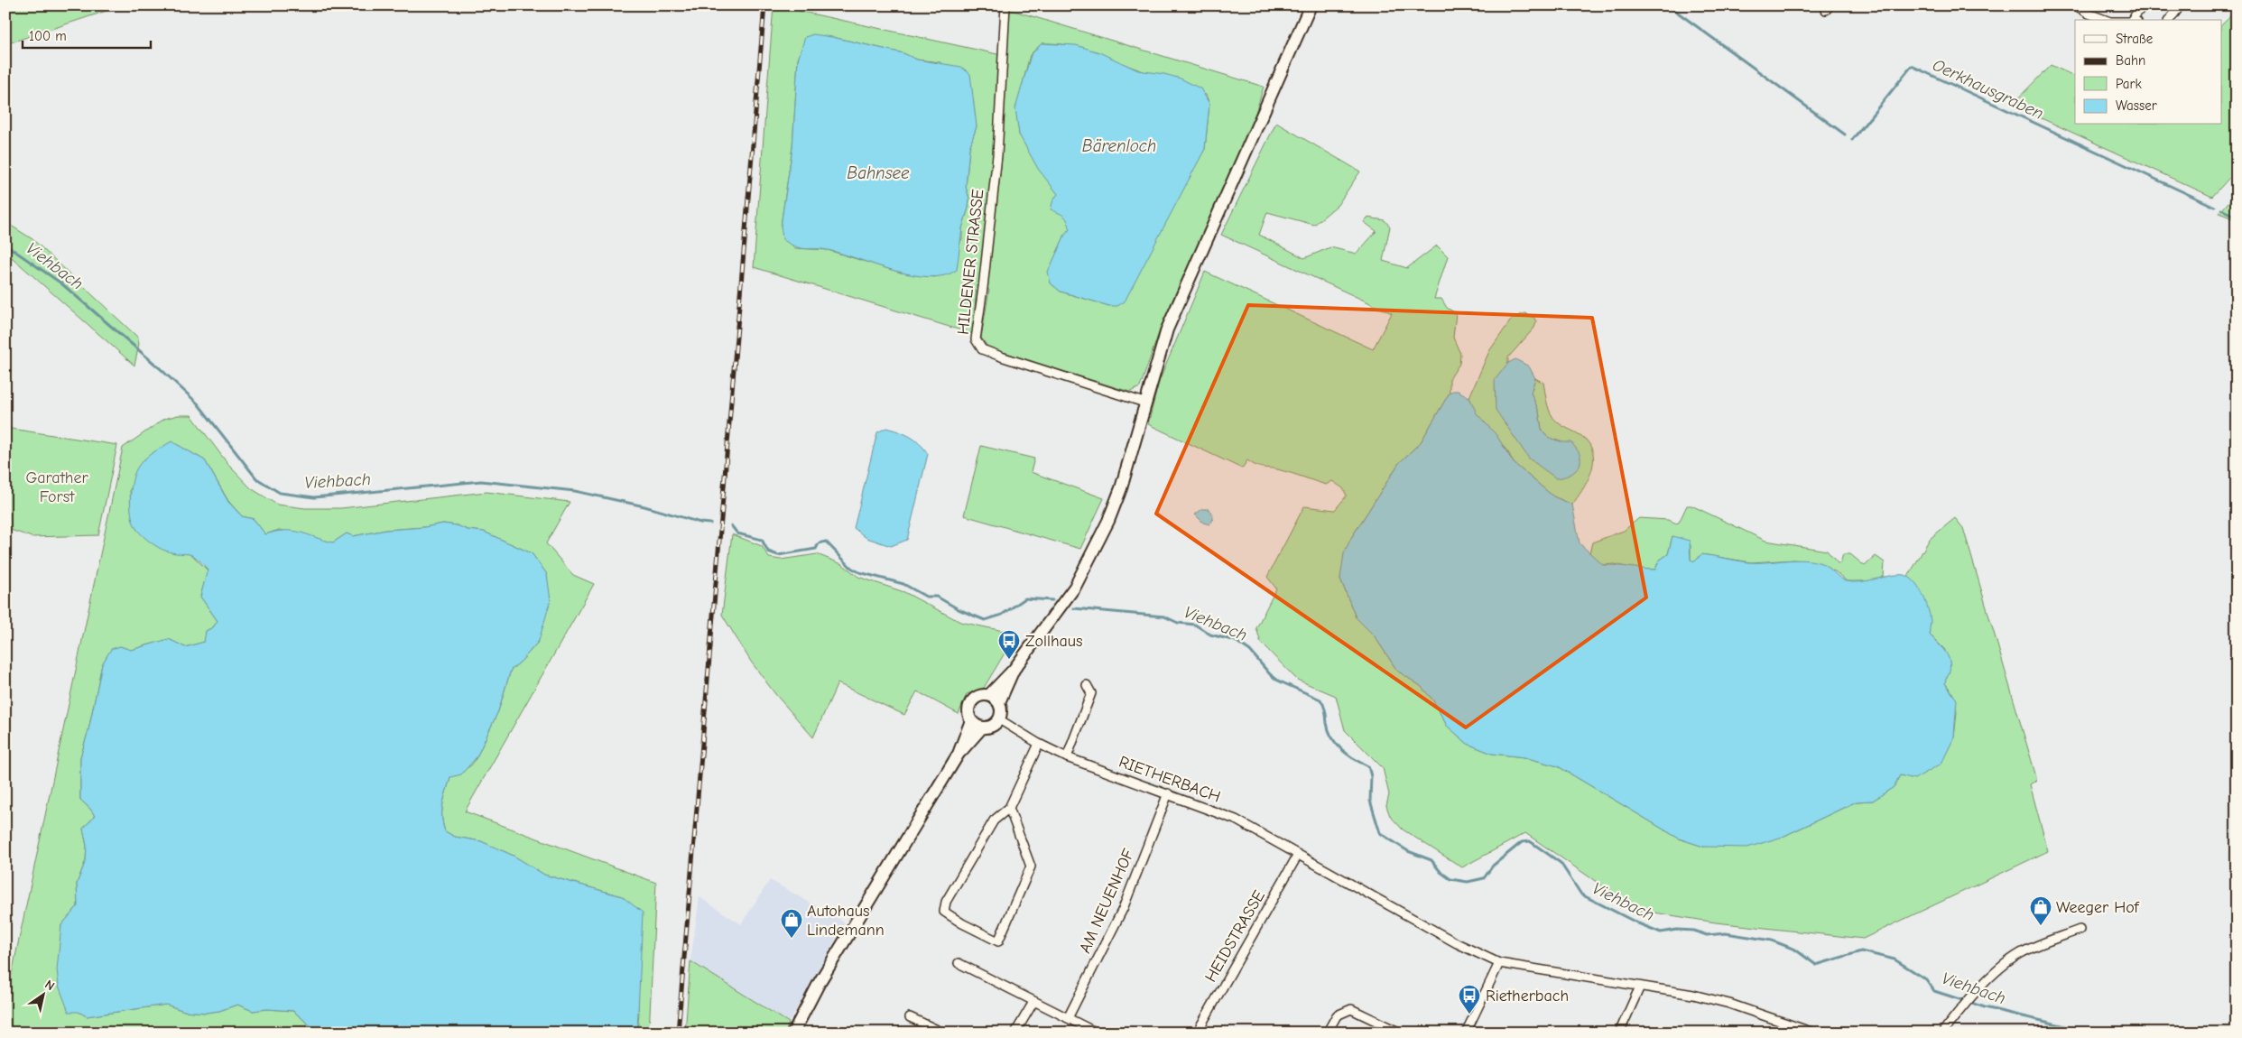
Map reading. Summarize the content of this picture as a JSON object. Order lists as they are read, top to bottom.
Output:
{
  "streets": {
    "street": [
      "HILDENER STRASSE",
      "RIETHERBACH",
      "AM NEUENHOF",
      "HEIDSTRASSE"
    ]
  },
  "crossings": [
    ["RIETHERBACH", "AM NEUENHOF"],
    ["RIETHERBACH", "HEIDSTRASSE"]
  ],
  "water": [
    "Oerkhausgraben",
    "Bärenloch",
    "Bahnsee",
    "Viehbach"
  ],
  "parks": ["Garather Forst"],
  "places": {
    "bus stop": ["Zollhaus", "Rietherbach"],
    "shop": ["Weeger Hof", "Autohaus Lindemann"]
  },
  "legend": [
    "Straße",
    "Bahn",
    "Park",
    "Wasser"
  ],
  "scale_bar": "100 m",
  "north": "top right"
}
